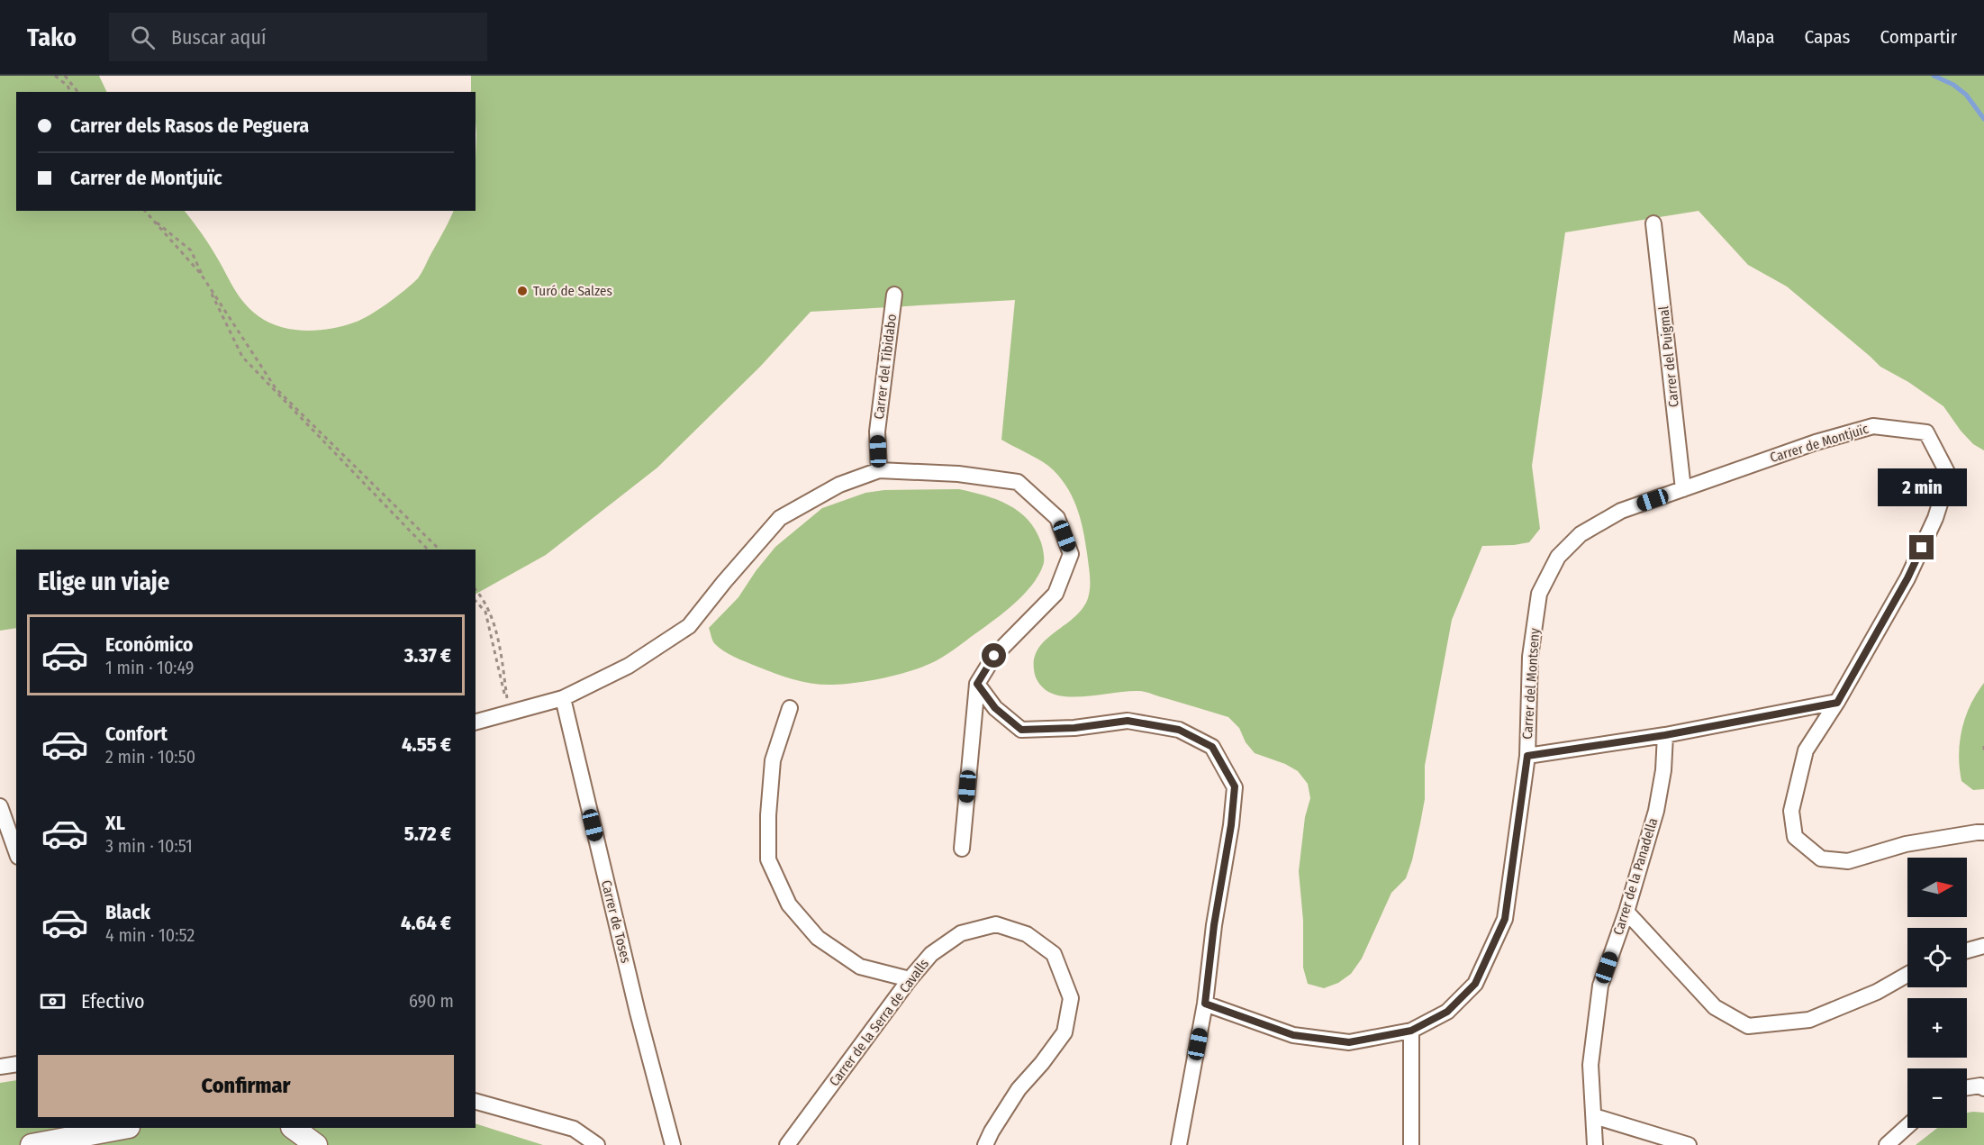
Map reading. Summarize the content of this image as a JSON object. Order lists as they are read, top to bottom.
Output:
{
  "streets": {
    "street": [
      "Carrer del Puigmal",
      "Carrer del Tibidabo",
      "Carrer de Montjuïc",
      "Carrer del Montseny",
      "Carrer de la Panadella",
      "Carrer de Toses",
      "Carrer de la Serra de Cavalls"
    ]
  },
  "crossings": [
    ["Carrer del Puigmal", "Carrer de Montjuïc"],
    ["Carrer del Puigmal", "Carrer del Montseny"],
    ["Carrer de Montjuïc", "Carrer del Montseny"]
  ],
  "places": ["Turó de Salzes"],
  "north": "right",
  "page": {
    "header": "Tako",
    "search": "Buscar aquí",
    "nav": ["Mapa", "Capas", "Compartir"],
    "banner": ["Carrer dels Rasos de Peguera", "Carrer de Montjuïc"],
    "bubble": "2 min",
    "heading": "Elige un viaje",
    "list": [
      {
        "name": "Económico",
        "note": "1 min · 10:49",
        "value": "3.37 €"
      },
      {
        "name": "Confort",
        "note": "2 min · 10:50",
        "value": "4.55 €"
      },
      {
        "name": "XL",
        "note": "3 min · 10:51",
        "value": "5.72 €"
      },
      {
        "name": "Black",
        "note": "4 min · 10:52",
        "value": "4.64 €"
      }
    ],
    "map_buttons": ["+", "−"],
    "pay": ["Efectivo", "690 m"],
    "buttons": "Confirmar"
  }
}
